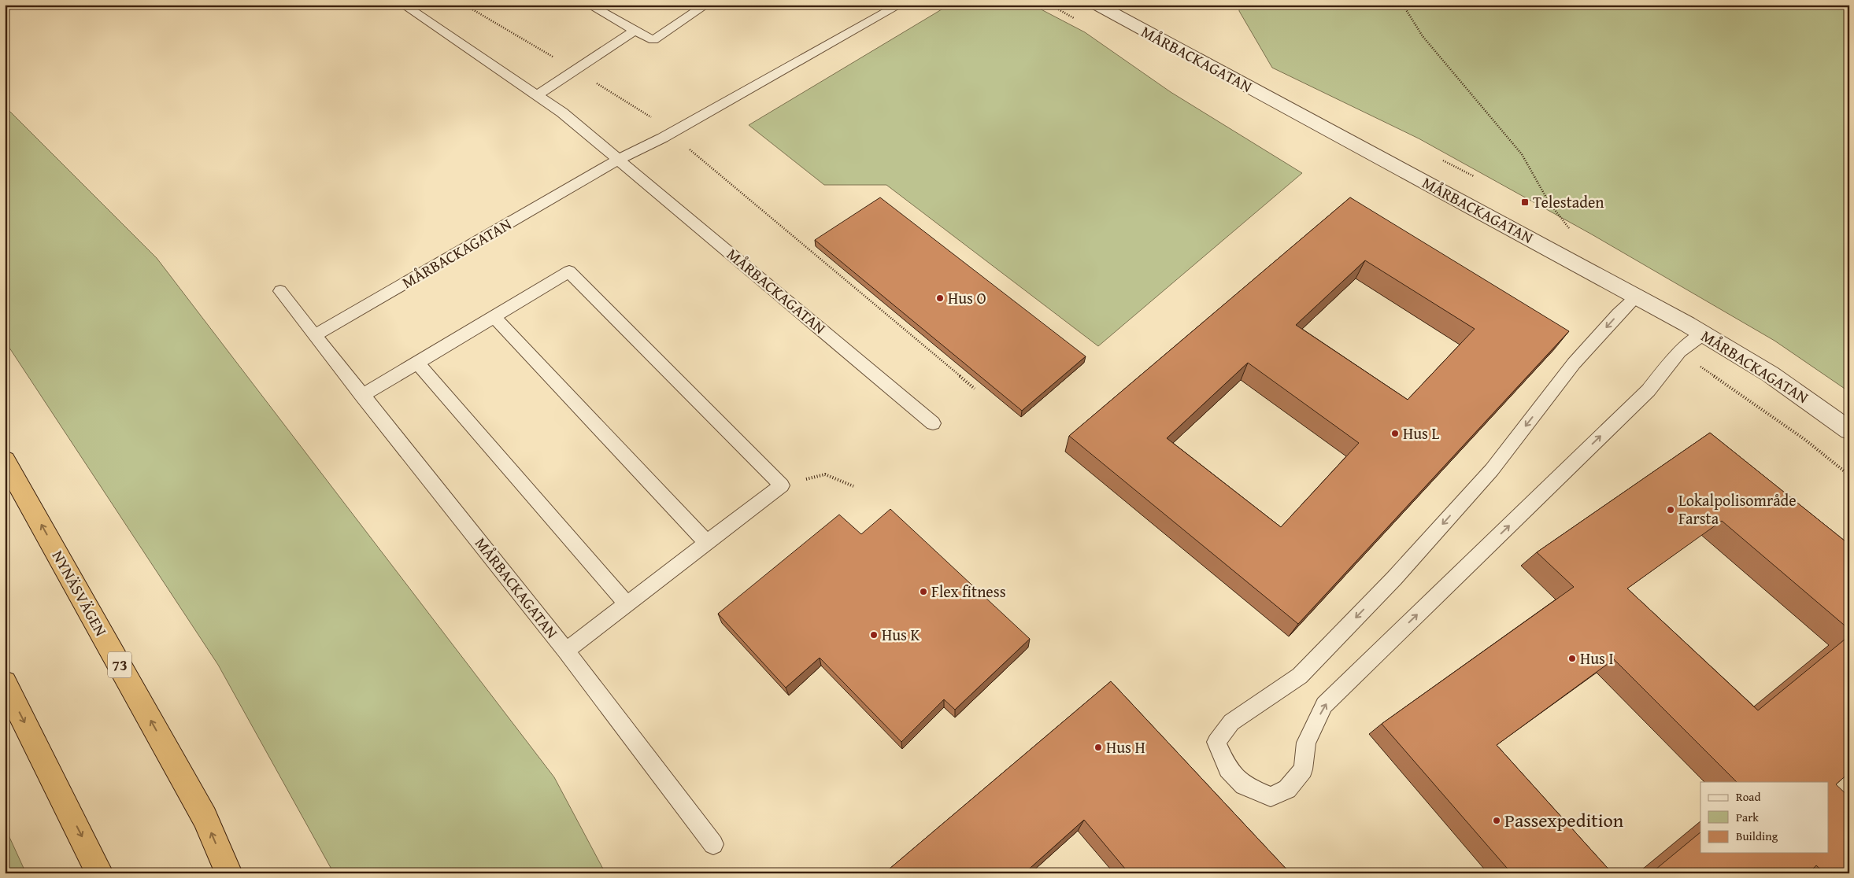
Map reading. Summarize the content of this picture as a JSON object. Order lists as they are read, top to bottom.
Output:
{
  "streets": {
    "highway": ["NYNÄSVÄGEN", "73"],
    "street": ["MÅRBACKAGATAN"]
  },
  "places": {
    "transit": ["Telestaden"],
    "other": [
      "Hus O",
      "Hus L",
      "Lokalpolisområde Farsta",
      "Flex fitness",
      "Hus K",
      "Hus I",
      "Hus H",
      "Passexpedition"
    ]
  },
  "legend": ["Road", "Park", "Building"]
}
